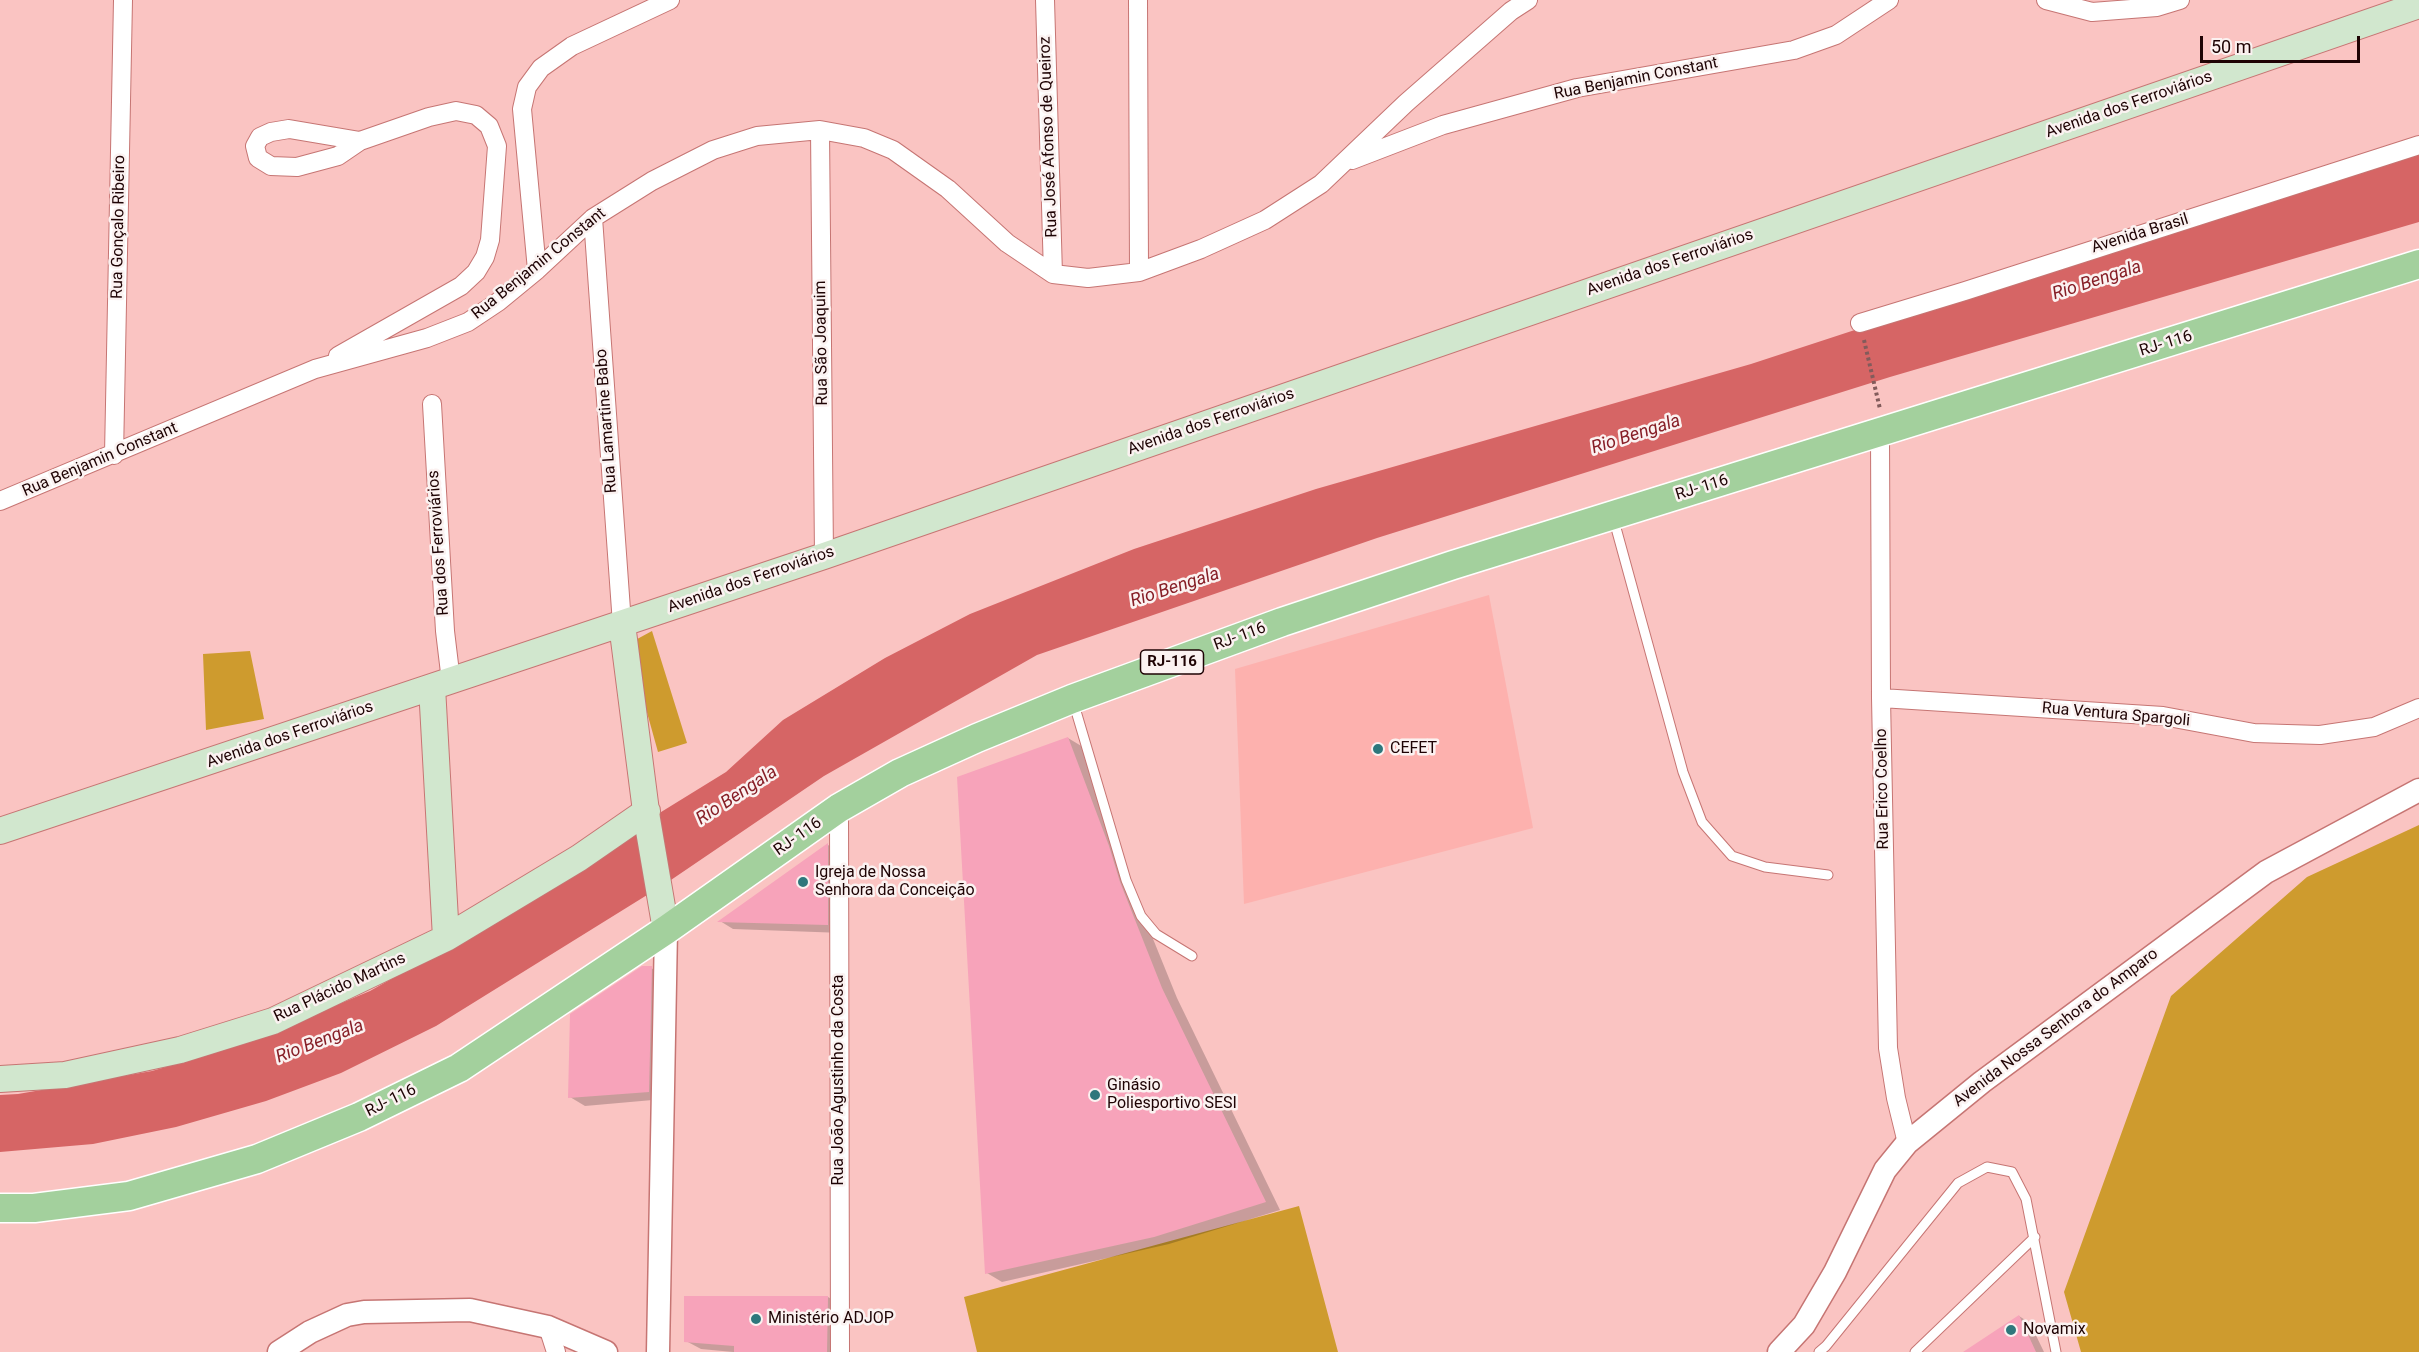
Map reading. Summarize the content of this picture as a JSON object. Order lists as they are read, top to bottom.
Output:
{
  "streets": {
    "main road": [
      "Avenida dos Ferroviários",
      "RJ- 116",
      "RJ-116",
      "Rua Plácido Martins"
    ],
    "street": [
      "Rua Benjamin Constant",
      "Rua José Afonso de Queiroz",
      "Rua Gonçalo Ribeiro",
      "Avenida Brasil",
      "Rua São Joaquim",
      "Rua Lamartine Babo",
      "Rua dos Ferroviários",
      "Rua Ventura Spargoli",
      "Rua Erico Coelho",
      "Avenida Nossa Senhora do Amparo",
      "Rua João Agustinho da Costa"
    ]
  },
  "crossings": [
    ["Rua Benjamin Constant", "Rua José Afonso de Queiroz"],
    ["Rua Benjamin Constant", "Rua Gonçalo Ribeiro"],
    ["Rua Benjamin Constant", "Rua São Joaquim"],
    ["Rua Benjamin Constant", "Rua Lamartine Babo"],
    ["Avenida dos Ferroviários", "Rua São Joaquim"],
    ["Avenida dos Ferroviários", "Rua Lamartine Babo"],
    ["Avenida dos Ferroviários", "Rua dos Ferroviários"],
    ["RJ- 116", "Rua Erico Coelho"],
    ["RJ- 116", "Rua João Agustinho da Costa"],
    ["Rua Ventura Spargoli", "Rua Erico Coelho"],
    ["Rua Erico Coelho", "Avenida Nossa Senhora do Amparo"]
  ],
  "water": ["Rio Bengala"],
  "places": [
    "CEFET",
    "Igreja de Nossa Senhora da Conceição",
    "Ginásio Poliesportivo SESI",
    "Ministério ADJOP",
    "Novamix"
  ],
  "scale_bar": "50 m"
}
